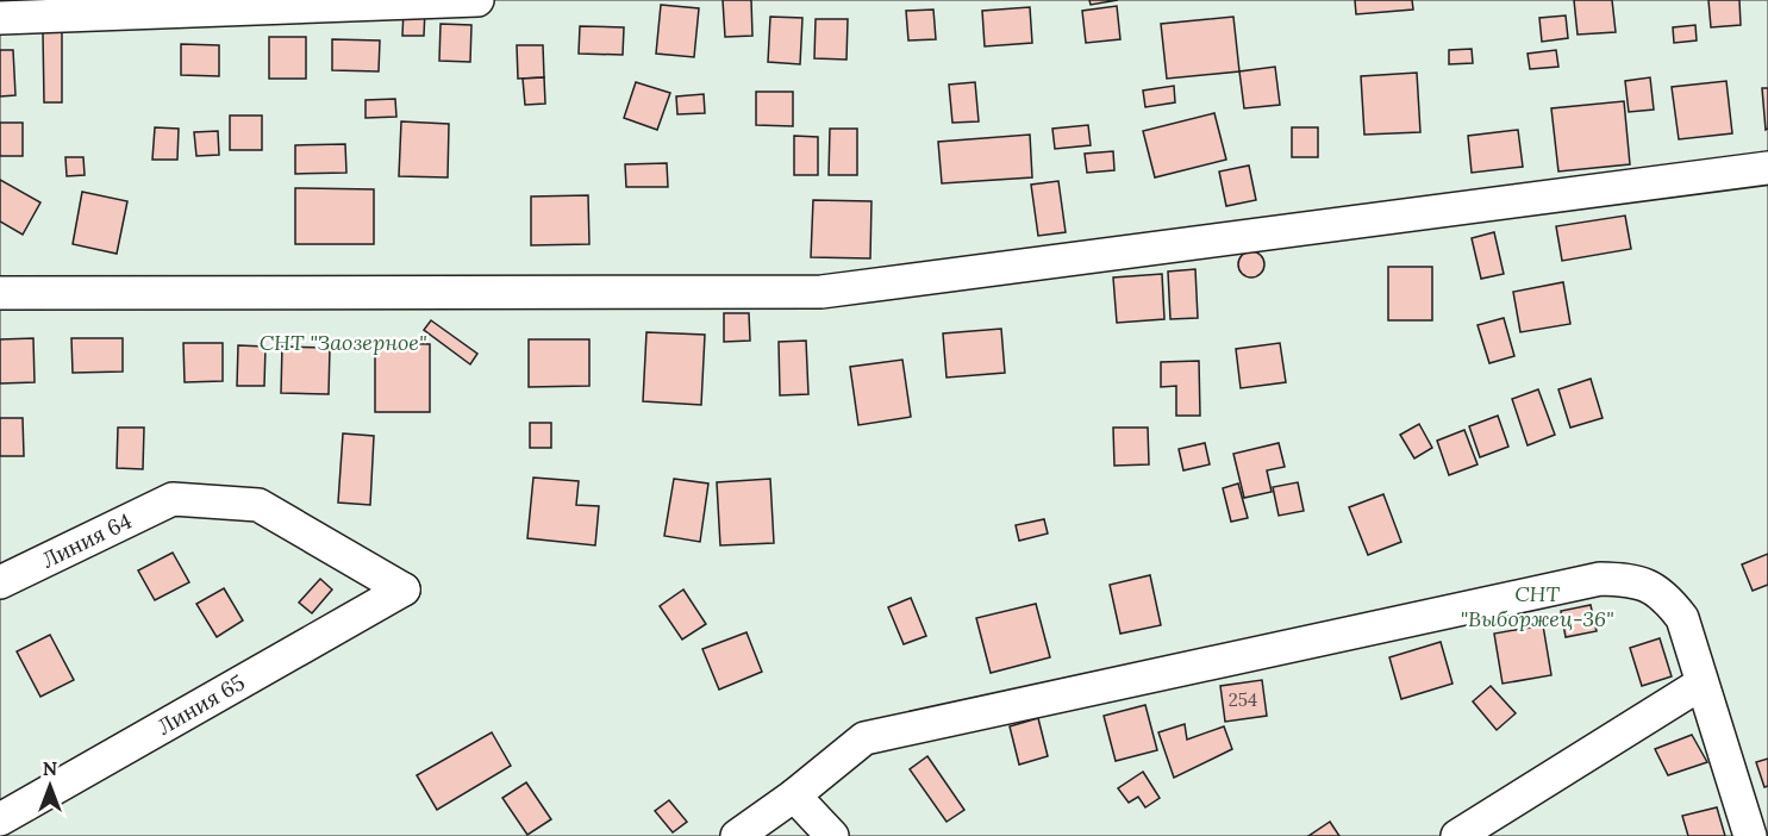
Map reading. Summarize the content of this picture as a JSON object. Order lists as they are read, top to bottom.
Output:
{
  "streets": {
    "street": ["Линия 64", "Линия 65"]
  },
  "crossings": [
    ["Линия 64", "Линия 65"]
  ],
  "parks": ["СНТ \"Заозерное\"", "СНТ \"Выборжец-36\""],
  "house_numbers": ["254"],
  "north": "top"
}
